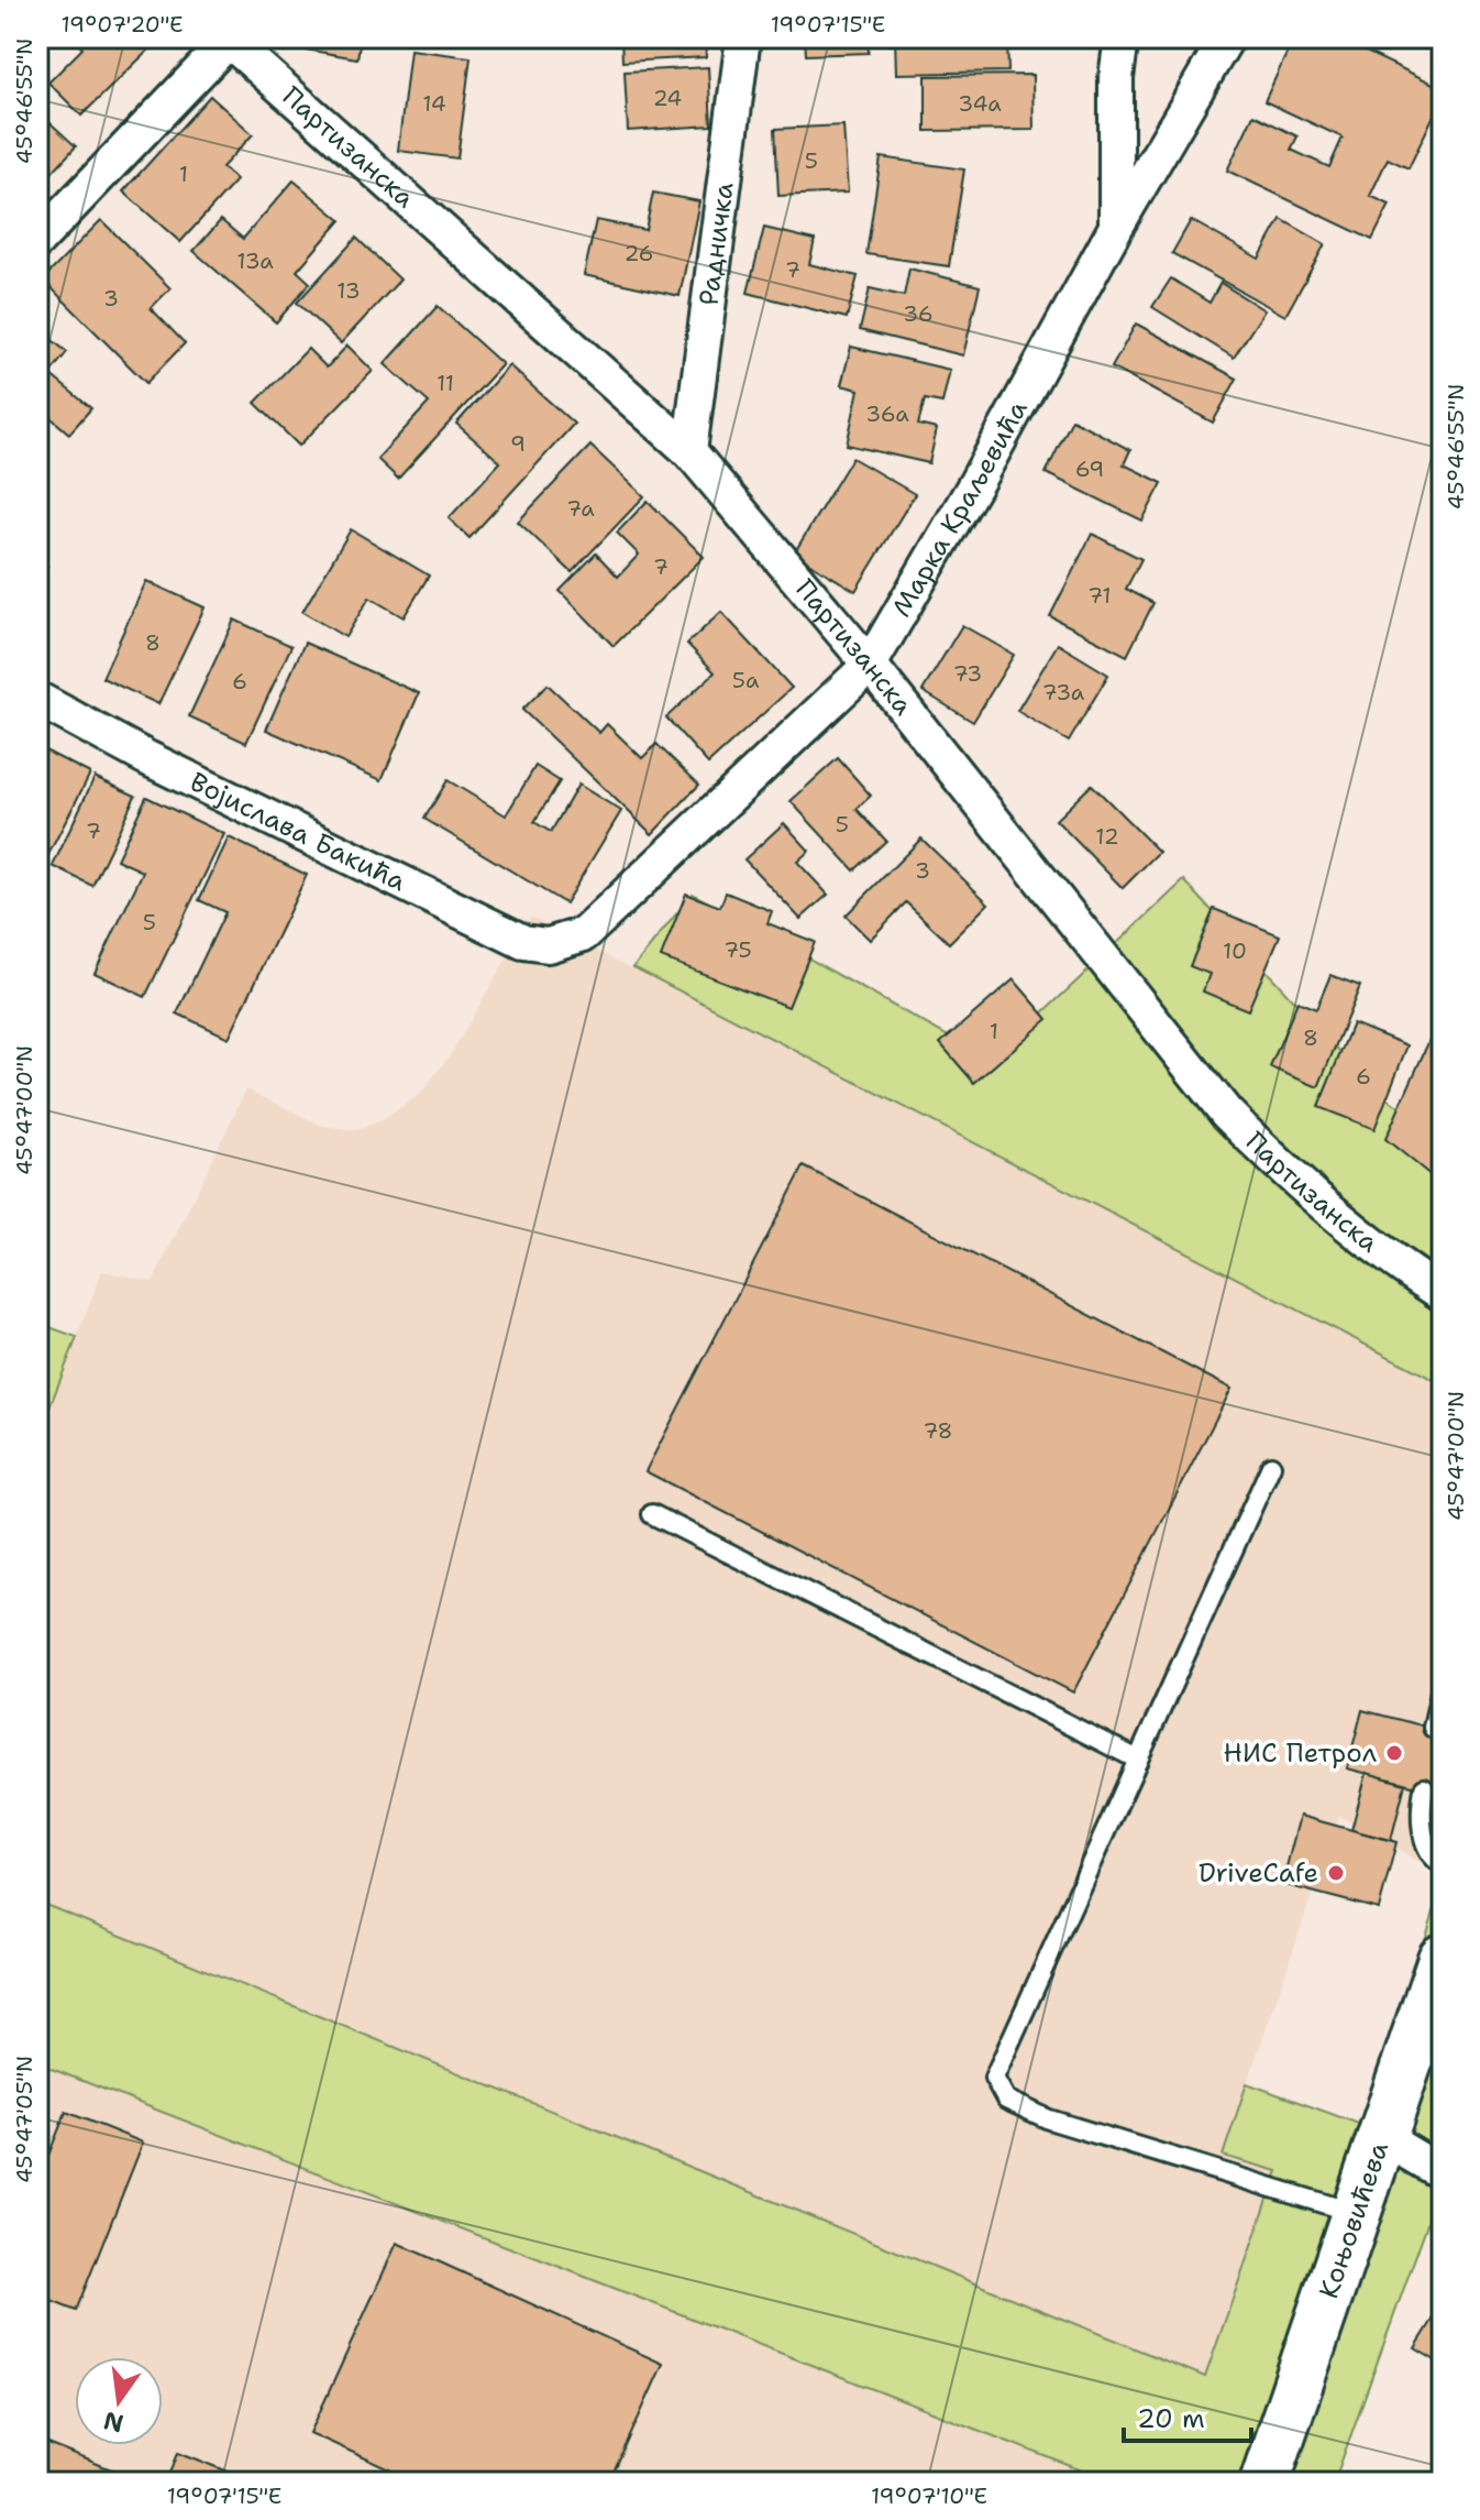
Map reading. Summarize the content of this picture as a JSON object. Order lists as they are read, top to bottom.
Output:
{
  "streets": {
    "main road": ["Коњовићева"],
    "street": [
      "Партизанска",
      "Радничка",
      "Марка Краљевића",
      "Војислава Бакића"
    ]
  },
  "crossings": [
    ["Партизанска", "Радничка"],
    ["Партизанска", "Марка Краљевића"],
    ["Марка Краљевића", "Војислава Бакића"]
  ],
  "places": ["НИС Петрол", "DriveCafe"],
  "house_numbers": [
    "24",
    "14",
    "34a",
    "5",
    "1",
    "26",
    "13a",
    "7",
    "13",
    "3",
    "36",
    "11",
    "36a",
    "9",
    "69",
    "7a",
    "7",
    "71",
    "8",
    "73",
    "5a",
    "6",
    "73a",
    "5",
    "7",
    "12",
    "3",
    "5",
    "75",
    "10",
    "1",
    "8",
    "6",
    "78"
  ],
  "scale_bar": "20 m",
  "north": "bottom",
  "coordinates": [
    "19°07'20\"E",
    "19°07'15\"E",
    "45°46'55\"N",
    "45°47'00\"N",
    "45°47'05\"N",
    "19°07'10\"E"
  ]
}
